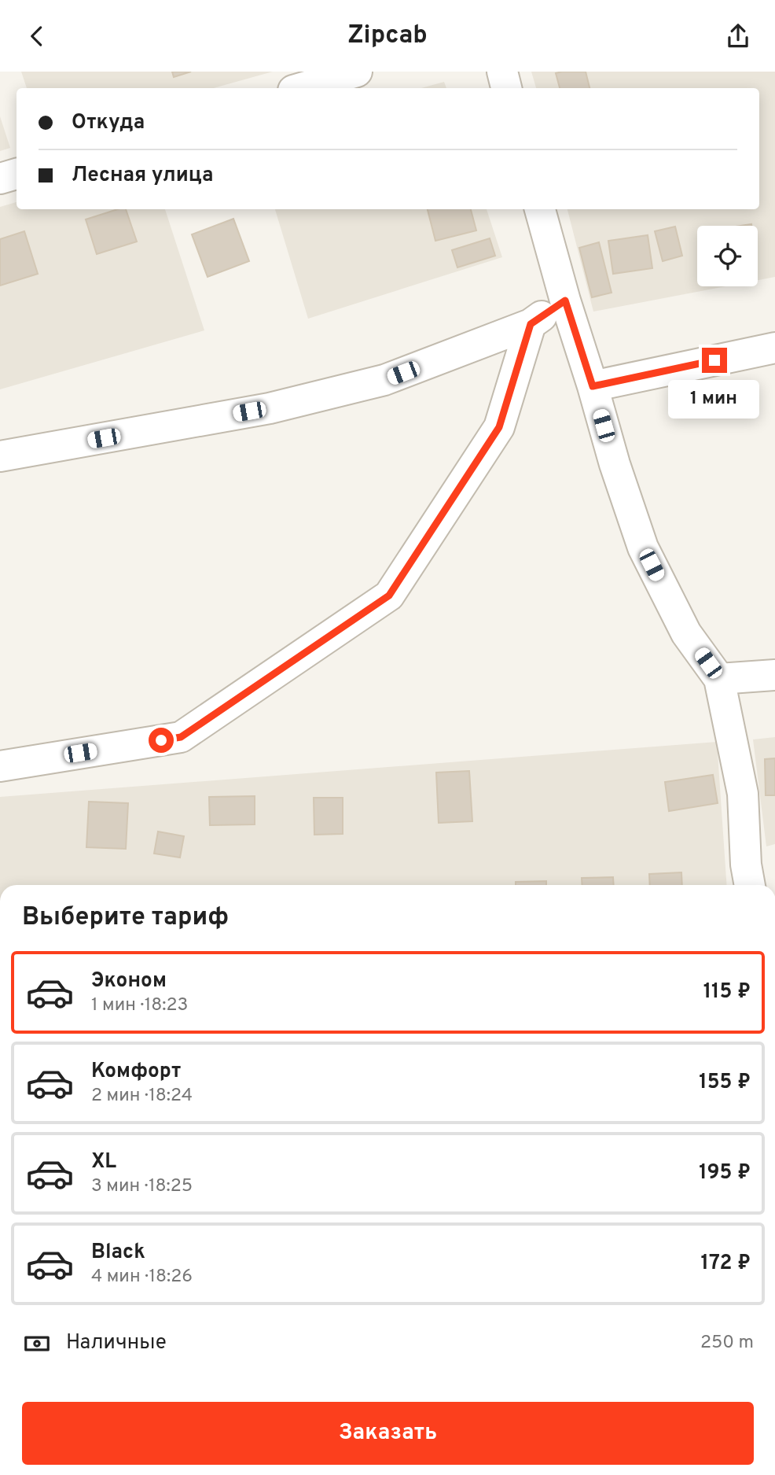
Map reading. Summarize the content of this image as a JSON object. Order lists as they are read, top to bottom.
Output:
{
  "page": {
    "header": "Zipcab",
    "banner": ["Откуда", "Лесная улица"],
    "bubble": "1 мин",
    "heading": "Выберите тариф",
    "list": [
      {
        "name": "Эконом",
        "note": "1 мин · 18:23",
        "value": "115 ₽"
      },
      {
        "name": "Комфорт",
        "note": "2 мин · 18:24",
        "value": "155 ₽"
      },
      {
        "name": "XL",
        "note": "3 мин · 18:25",
        "value": "195 ₽"
      },
      {
        "name": "Black",
        "note": "4 мин · 18:26",
        "value": "172 ₽"
      }
    ],
    "pay": ["Наличные", "250 m"],
    "buttons": "Заказать"
  }
}
